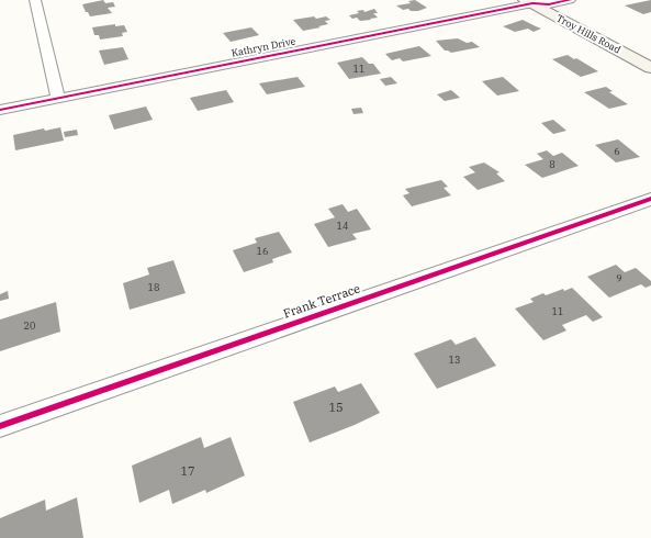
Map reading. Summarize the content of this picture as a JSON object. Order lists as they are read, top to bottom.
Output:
{
  "streets": {
    "main road": ["Troy Hills Road"],
    "street": ["Kathryn Drive", "Frank Terrace"]
  },
  "crossings": [
    ["Troy Hills Road", "Kathryn Drive"]
  ],
  "house_numbers": [
    "11",
    "6",
    "8",
    "14",
    "16",
    "9",
    "18",
    "11",
    "20",
    "13",
    "15",
    "17"
  ]
}
